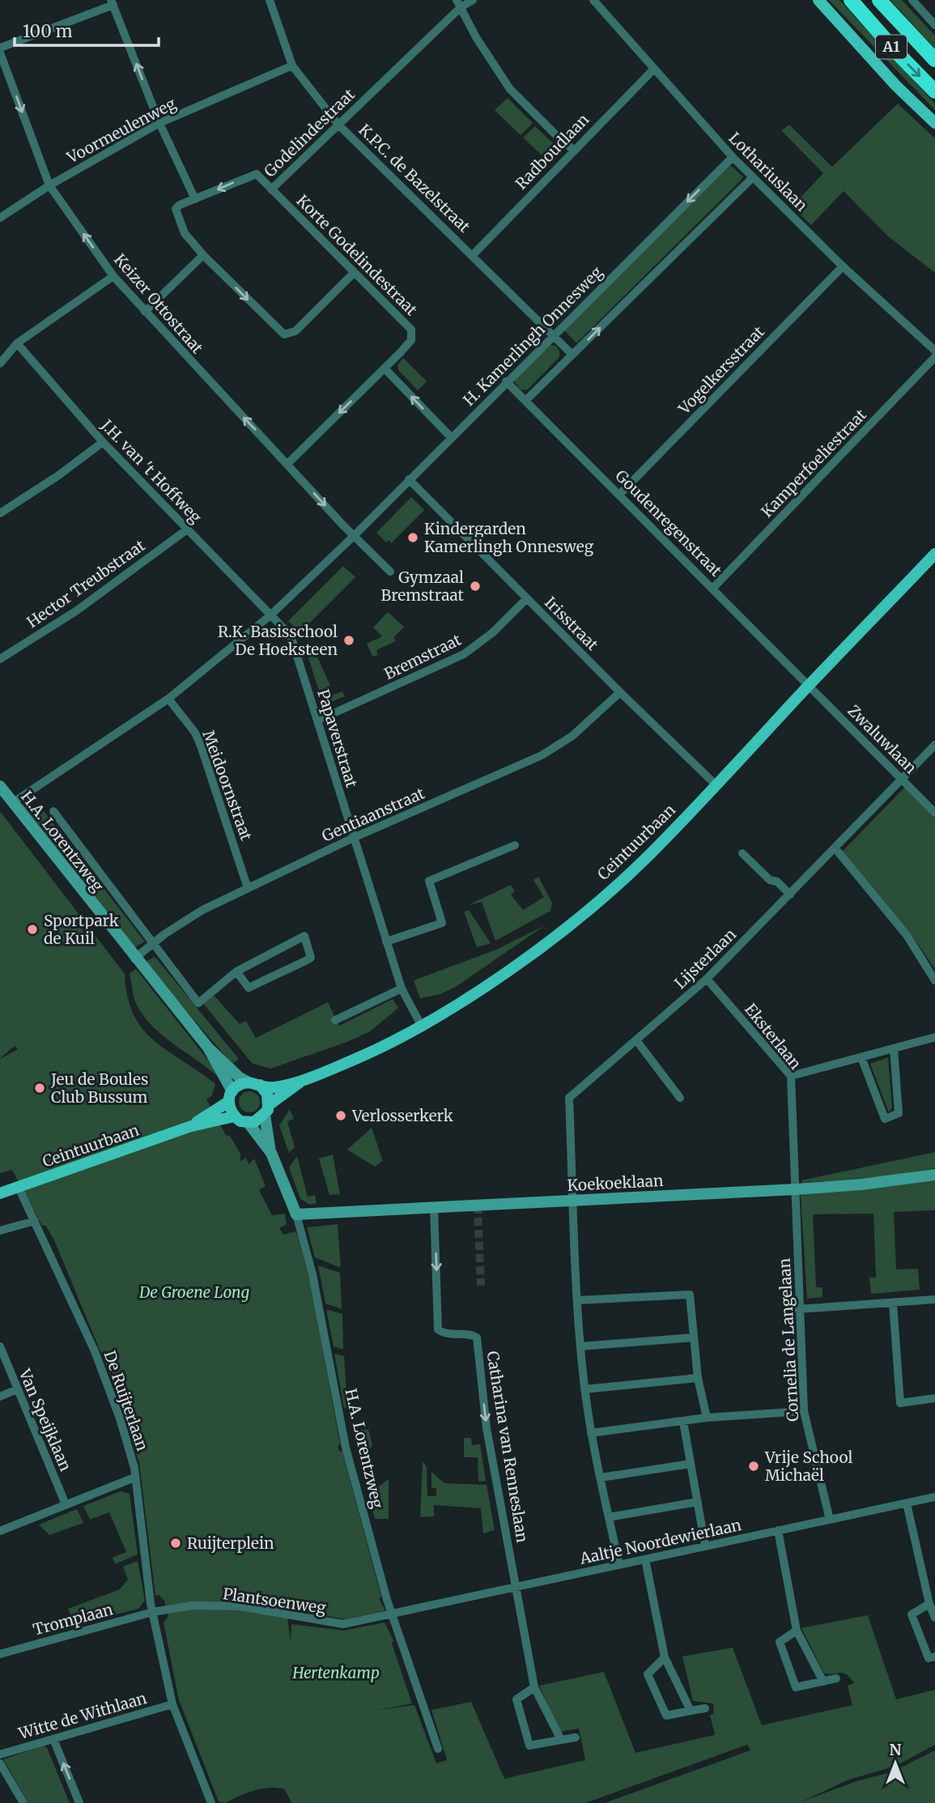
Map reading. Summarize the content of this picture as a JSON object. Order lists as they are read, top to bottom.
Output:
{
  "streets": {
    "highway": ["A1"],
    "main road": ["Ceintuurbaan"],
    "street": [
      "Voormeulenweg",
      "Godelindestraat",
      "Radboudlaan",
      "Lothariuslaan",
      "K.P.C. de Bazelstraat",
      "Korte Godelindestraat",
      "Keizer Ottostraat",
      "H. Kamerlingh Onnesweg",
      "Vogelkersstraat",
      "Kamperfoeliestraat",
      "J.H. van 't Hoffweg",
      "Goudenregenstraat",
      "Hector Treubstraat",
      "Irisstraat",
      "Bremstraat",
      "Papaverstraat",
      "Zwaluwlaan",
      "Meidoornstraat",
      "Gentiaanstraat",
      "H.A. Lorentzweg",
      "Lijsterlaan",
      "Eksterlaan",
      "Koekoeklaan",
      "Cornelia de Langelaan",
      "De Ruijterlaan",
      "Van Speijklaan",
      "Catharina van Renneslaan",
      "Aaltje Noordewierlaan",
      "Plantsoenweg",
      "Tromplaan",
      "Witte de Withlaan"
    ]
  },
  "crossings": [
    ["Voormeulenweg", "K.P.C. de Bazelstraat"],
    ["Voormeulenweg", "Keizer Ottostraat"],
    ["Godelindestraat", "K.P.C. de Bazelstraat"],
    ["Godelindestraat", "Korte Godelindestraat"],
    ["Radboudlaan", "Lothariuslaan"],
    ["Radboudlaan", "K.P.C. de Bazelstraat"],
    ["Lothariuslaan", "H. Kamerlingh Onnesweg"],
    ["Lothariuslaan", "Vogelkersstraat"],
    ["K.P.C. de Bazelstraat", "H. Kamerlingh Onnesweg"],
    ["Korte Godelindestraat", "Keizer Ottostraat"],
    ["Keizer Ottostraat", "H. Kamerlingh Onnesweg"],
    ["H. Kamerlingh Onnesweg", "J.H. van 't Hoffweg"],
    ["H. Kamerlingh Onnesweg", "Goudenregenstraat"],
    ["H. Kamerlingh Onnesweg", "Irisstraat"],
    ["H. Kamerlingh Onnesweg", "Papaverstraat"],
    ["H. Kamerlingh Onnesweg", "Meidoornstraat"],
    ["H. Kamerlingh Onnesweg", "H.A. Lorentzweg"],
    ["Vogelkersstraat", "Goudenregenstraat"],
    ["Kamperfoeliestraat", "Goudenregenstraat"],
    ["J.H. van 't Hoffweg", "Hector Treubstraat"],
    ["J.H. van 't Hoffweg", "Papaverstraat"],
    ["Goudenregenstraat", "Zwaluwlaan"],
    ["Goudenregenstraat", "Ceintuurbaan"],
    ["Irisstraat", "Bremstraat"],
    ["Irisstraat", "Gentiaanstraat"],
    ["Irisstraat", "Ceintuurbaan"],
    ["Bremstraat", "Papaverstraat"],
    ["Papaverstraat", "Gentiaanstraat"],
    ["Papaverstraat", "Ceintuurbaan"],
    ["Zwaluwlaan", "Ceintuurbaan"],
    ["Zwaluwlaan", "Lijsterlaan"],
    ["Meidoornstraat", "Gentiaanstraat"],
    ["Gentiaanstraat", "H.A. Lorentzweg"],
    ["H.A. Lorentzweg", "Ceintuurbaan"],
    ["H.A. Lorentzweg", "Koekoeklaan"],
    ["H.A. Lorentzweg", "Aaltje Noordewierlaan"],
    ["H.A. Lorentzweg", "Plantsoenweg"],
    ["Ceintuurbaan", "De Ruijterlaan"],
    ["Lijsterlaan", "Eksterlaan"],
    ["Lijsterlaan", "Koekoeklaan"],
    ["Eksterlaan", "Koekoeklaan"],
    ["Eksterlaan", "Cornelia de Langelaan"],
    ["Koekoeklaan", "Cornelia de Langelaan"],
    ["Koekoeklaan", "Catharina van Renneslaan"],
    ["Cornelia de Langelaan", "Aaltje Noordewierlaan"],
    ["De Ruijterlaan", "Plantsoenweg"],
    ["De Ruijterlaan", "Tromplaan"],
    ["De Ruijterlaan", "Witte de Withlaan"],
    ["Catharina van Renneslaan", "Aaltje Noordewierlaan"],
    ["Aaltje Noordewierlaan", "Plantsoenweg"],
    ["Plantsoenweg", "Tromplaan"]
  ],
  "one_way": ["Korte Godelindestraat", "Catharina van Renneslaan"],
  "parks": ["De Groene Long", "Hertenkamp"],
  "places": [
    "Kindergarden Kamerlingh Onnesweg",
    "Gymzaal Bremstraat",
    "R.K. Basisschool De Hoeksteen",
    "Sportpark de Kuil",
    "Jeu de Boules Club Bussum",
    "Verlosserkerk",
    "Vrije School Michaël",
    "Ruijterplein"
  ],
  "scale_bar": "100 m",
  "north": "top"
}
